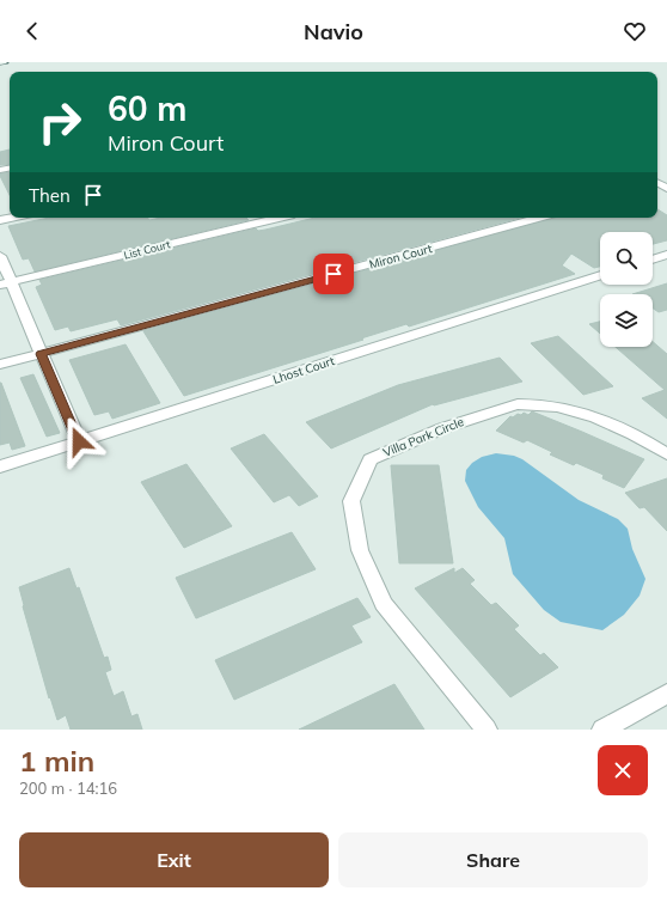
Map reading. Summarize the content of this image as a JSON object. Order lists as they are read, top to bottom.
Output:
{
  "streets": {
    "street": [
      "List Court",
      "Miron Court",
      "Lhost Court",
      "Villa Park Circle"
    ]
  },
  "page": {
    "header": "Navio",
    "turn": ["60 m", "Miron Court"],
    "then": "Then",
    "heading": ["1 min", "200 m · 14:16"],
    "buttons": ["Exit", "Share"]
  }
}
